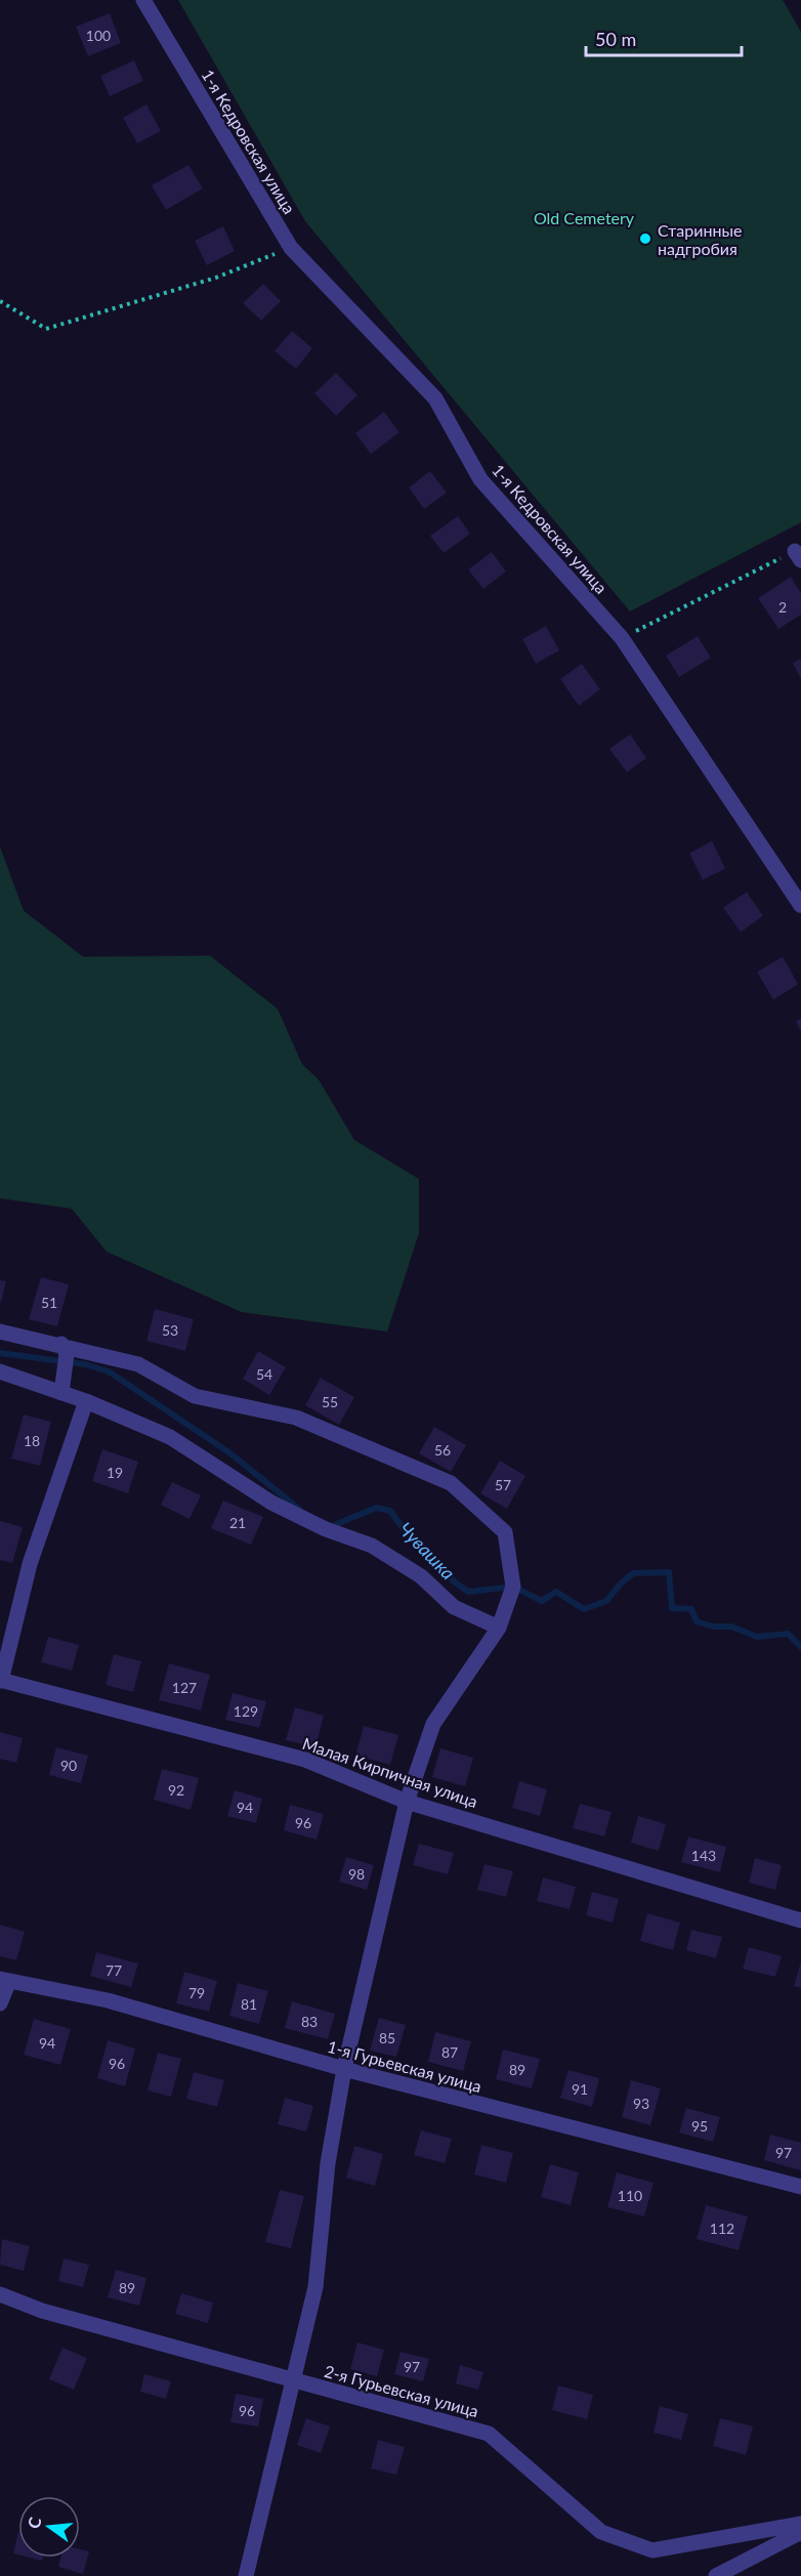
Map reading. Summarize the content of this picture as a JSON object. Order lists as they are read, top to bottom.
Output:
{
  "streets": {
    "street": [
      "1-я Кедровская улица",
      "Малая Кирпичная улица",
      "1-я Гурьевская улица",
      "2-я Гурьевская улица"
    ]
  },
  "water": ["Чувашка"],
  "parks": ["Old Cemetery"],
  "places": ["Старинные надгробия"],
  "house_numbers": [
    "100",
    "2",
    "51",
    "53",
    "54",
    "55",
    "18",
    "56",
    "19",
    "57",
    "21",
    "127",
    "129",
    "90",
    "92",
    "94",
    "96",
    "143",
    "98",
    "77",
    "79",
    "81",
    "83",
    "85",
    "94",
    "87",
    "96",
    "89",
    "91",
    "93",
    "95",
    "97",
    "110",
    "112",
    "89",
    "97",
    "96"
  ],
  "scale_bar": "50 m",
  "north": "left"
}
